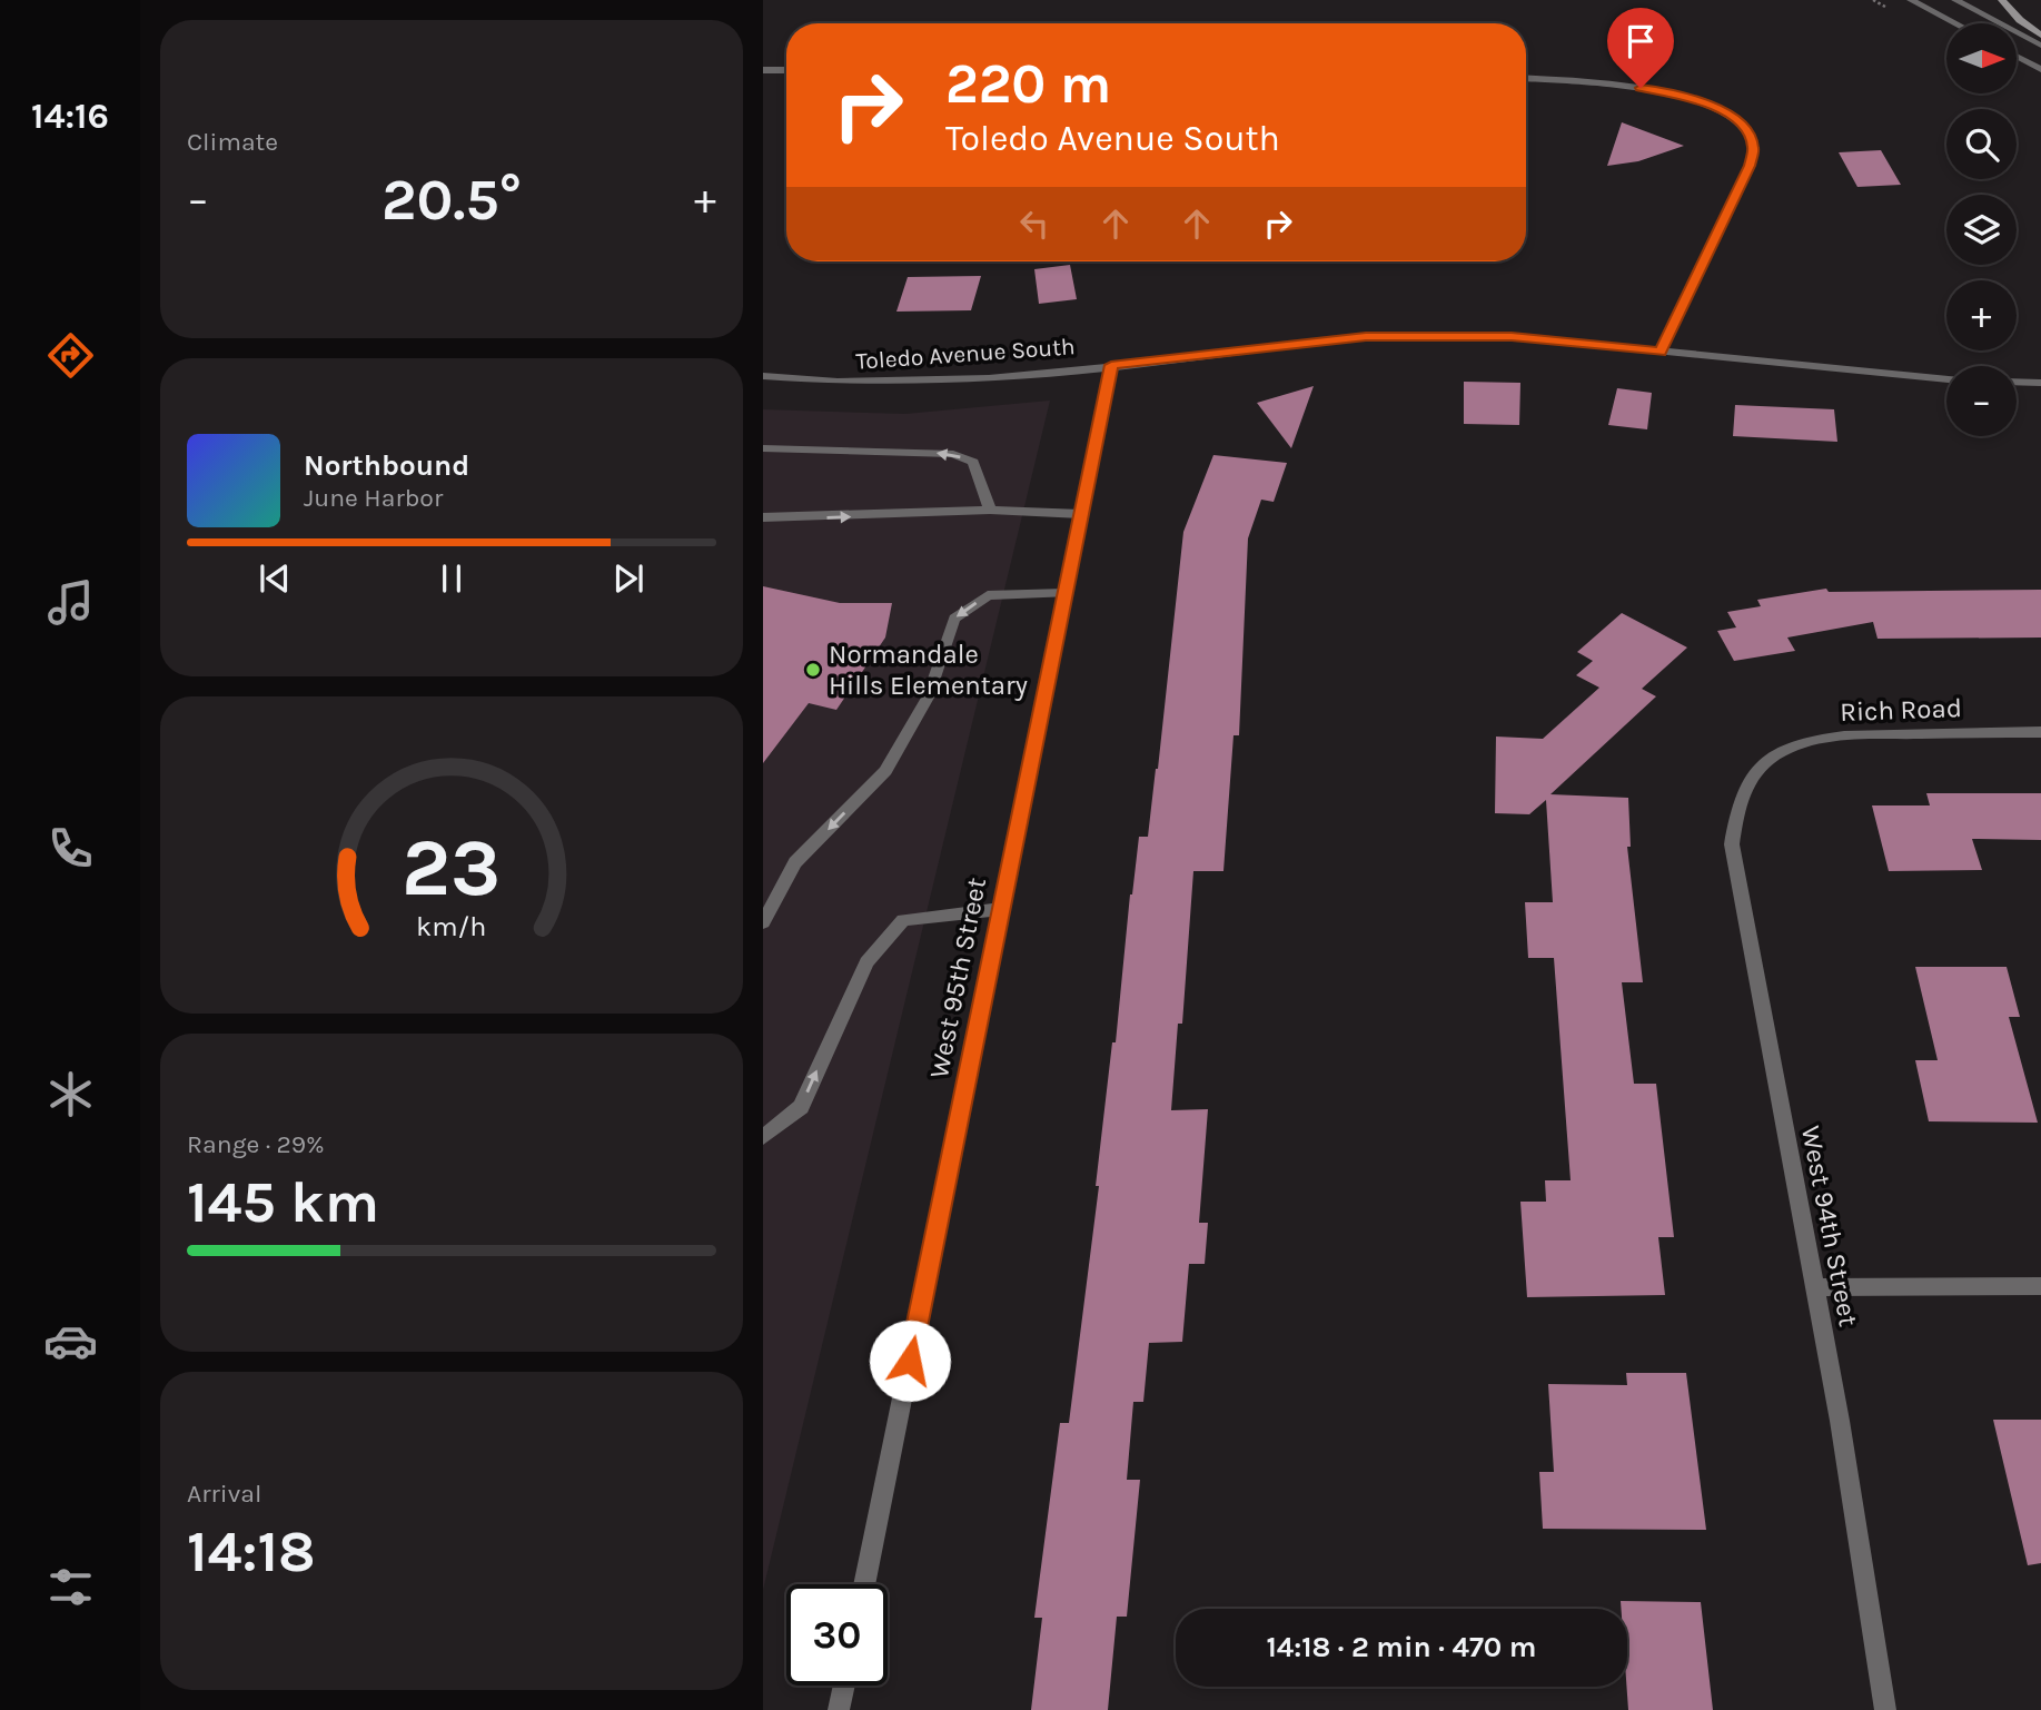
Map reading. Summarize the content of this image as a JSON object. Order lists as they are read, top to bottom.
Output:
{
  "streets": {
    "street": [
      "Toledo Avenue South",
      "Rich Road",
      "West 95th Street",
      "West 94th Street"
    ]
  },
  "crossings": [
    ["Toledo Avenue South", "West 95th Street"],
    ["Rich Road", "West 94th Street"]
  ],
  "places": ["Normandale Hills Elementary"],
  "north": "right",
  "page": {
    "tabs": "14:16",
    "tile": [
      "Climate",
      ["Range · 29%", "145 km"],
      ["Arrival", "14:18"]
    ],
    "map_buttons": ["+", "−"],
    "turn": ["220 m", "Toledo Avenue South"],
    "heat": ["−", "20.5°", "+"],
    "song": ["Northbound", "June Harbor"],
    "limit": "30",
    "trip": "14:18 · 2 min · 470 m",
    "gauge": ["23", "km/h"]
  }
}
